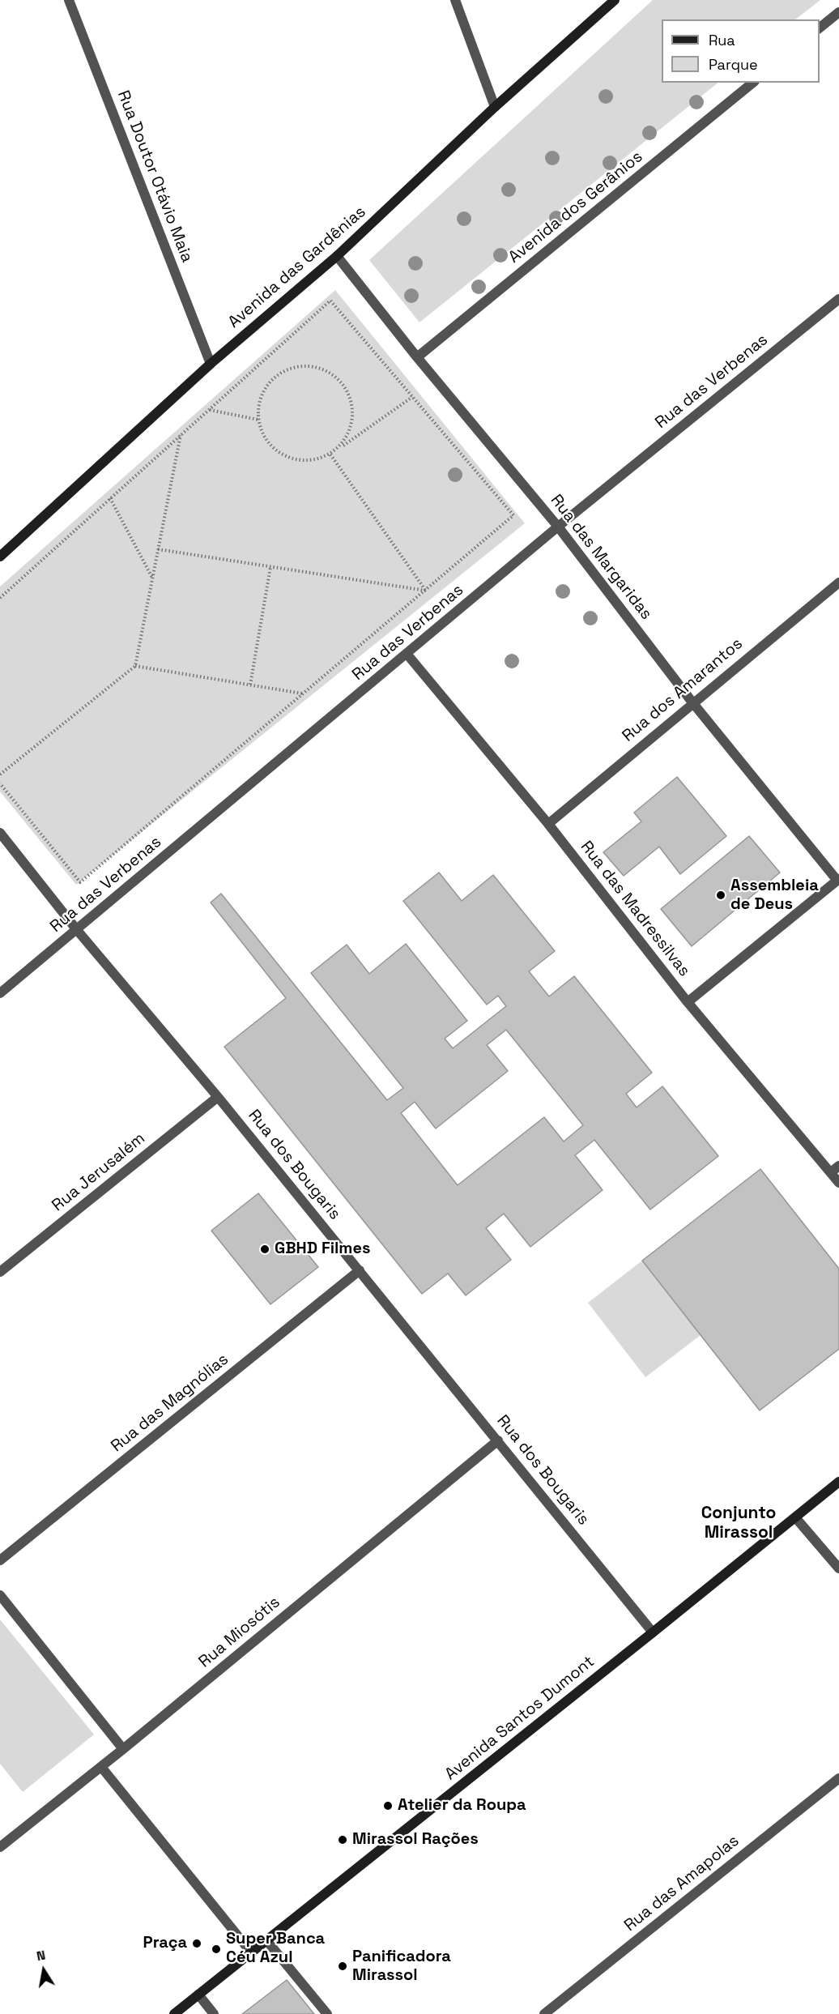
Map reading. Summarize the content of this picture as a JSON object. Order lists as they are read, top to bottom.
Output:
{
  "streets": {
    "main road": ["Avenida das Gardênias", "Avenida Santos Dumont"],
    "street": [
      "Rua Doutor Otávio Maia",
      "Avenida dos Gerânios",
      "Rua das Verbenas",
      "Rua das Margaridas",
      "Rua dos Amarantos",
      "Rua das Madressilvas",
      "Rua dos Bougaris",
      "Rua Jerusalém",
      "Rua das Magnólias",
      "Rua Miosótis",
      "Rua das Amapolas"
    ]
  },
  "crossings": [
    ["Rua Doutor Otávio Maia", "Avenida das Gardênias"],
    ["Avenida dos Gerânios", "Rua das Margaridas"],
    ["Avenida das Gardênias", "Rua das Margaridas"],
    ["Rua das Verbenas", "Rua das Margaridas"],
    ["Rua das Verbenas", "Rua das Madressilvas"],
    ["Rua das Verbenas", "Rua dos Bougaris"],
    ["Rua das Margaridas", "Rua dos Amarantos"],
    ["Rua dos Amarantos", "Rua das Madressilvas"],
    ["Rua dos Bougaris", "Rua Jerusalém"],
    ["Rua dos Bougaris", "Rua das Magnólias"],
    ["Rua dos Bougaris", "Rua Miosótis"],
    ["Rua dos Bougaris", "Avenida Santos Dumont"]
  ],
  "districts": ["Conjunto Mirassol"],
  "places": [
    "Assembleia de Deus",
    "GBHD Filmes",
    "Atelier da Roupa",
    "Mirassol Rações",
    "Praça",
    "Super Banca Céu Azul",
    "Panificadora Mirassol"
  ],
  "legend": ["Rua", "Parque"],
  "north": "top"
}
